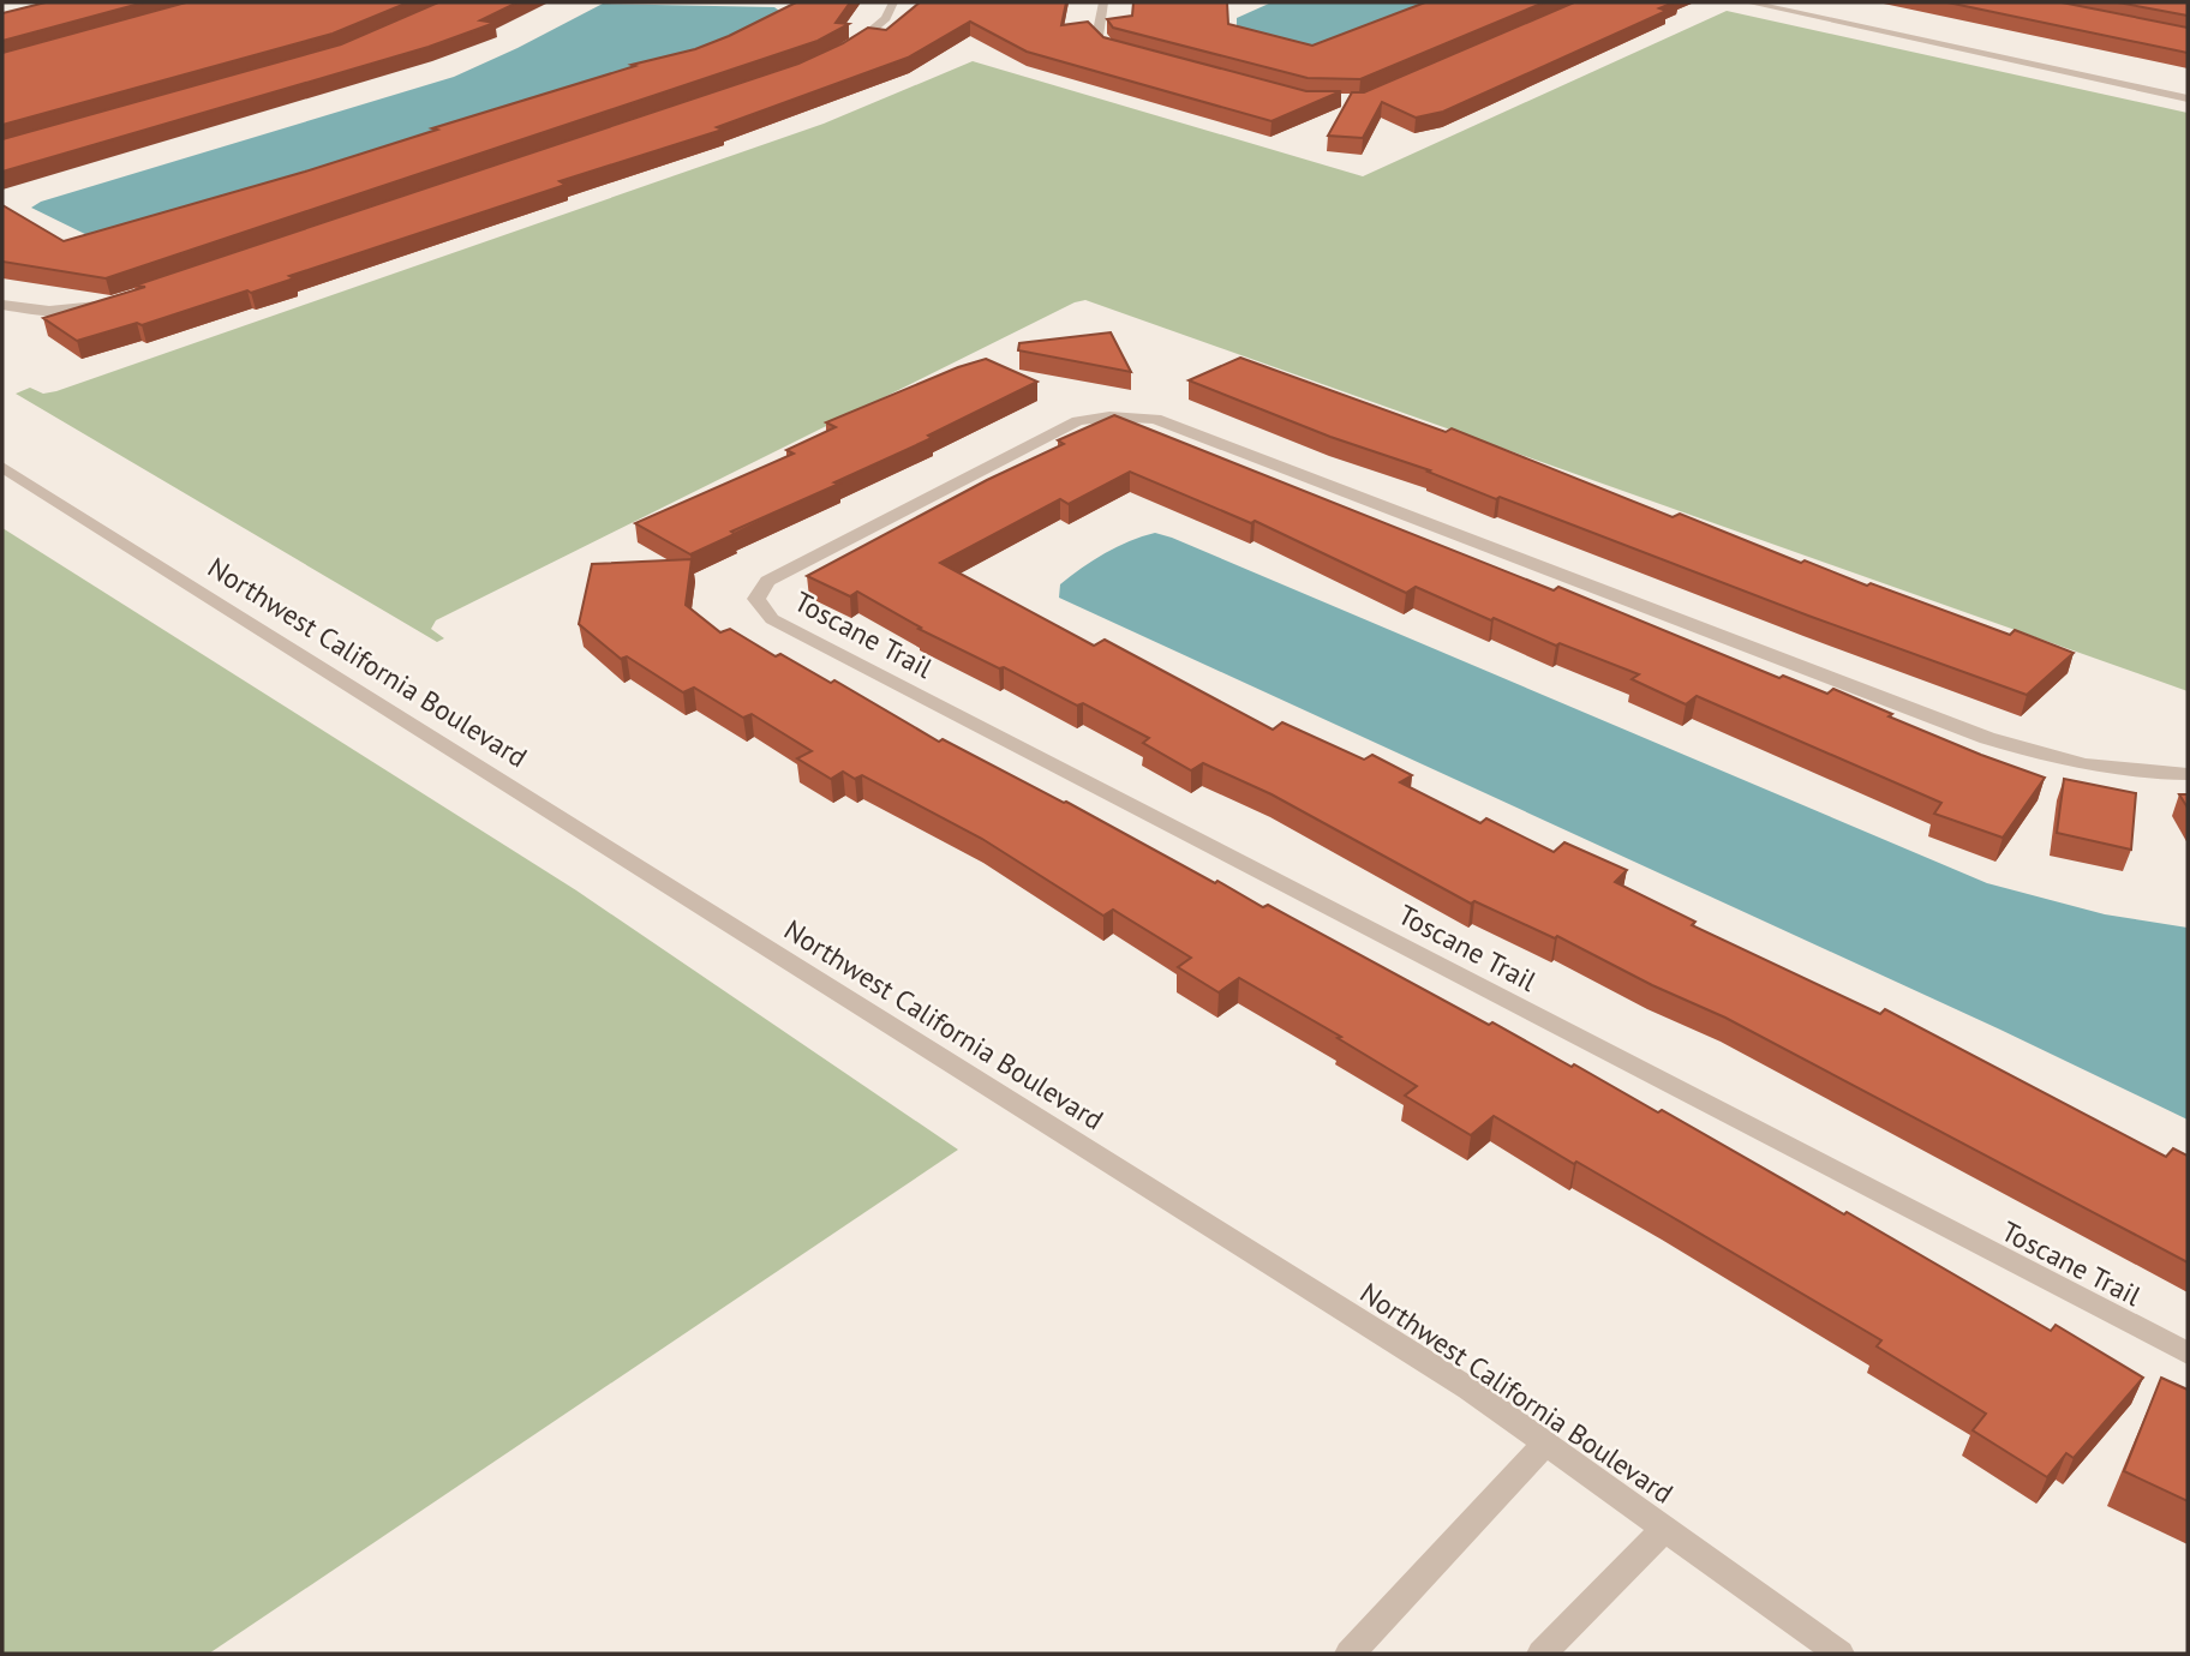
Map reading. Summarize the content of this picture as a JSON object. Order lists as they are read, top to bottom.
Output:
{
  "streets": {
    "street": ["Toscane Trail", "Northwest California Boulevard"]
  }
}
